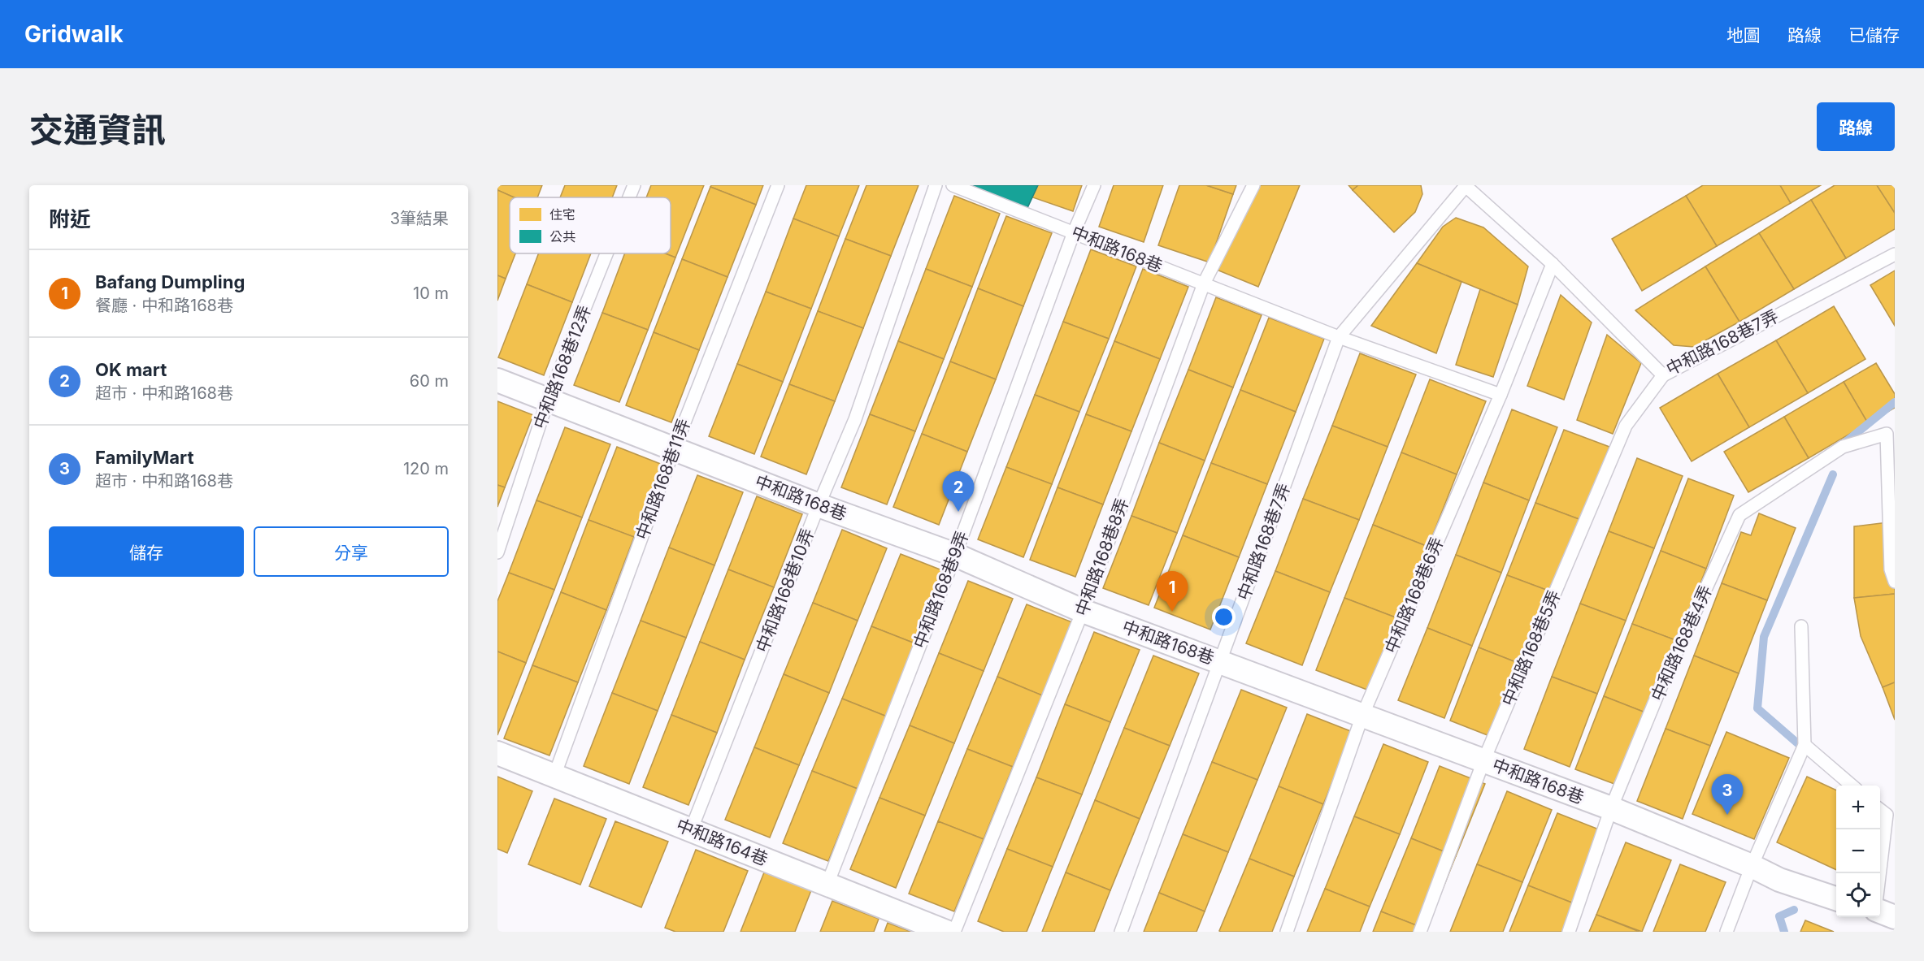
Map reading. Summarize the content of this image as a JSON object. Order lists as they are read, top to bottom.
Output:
{
  "streets": {
    "street": ["中和路168巷", "中和路164巷"],
    "lane": [
      "中和路168巷7弄",
      "中和路168巷12弄",
      "中和路168巷11弄",
      "中和路168巷8弄",
      "中和路168巷9弄",
      "中和路168巷10弄",
      "中和路168巷6弄",
      "中和路168巷4弄",
      "中和路168巷5弄"
    ]
  },
  "crossings": [
    ["中和路168巷", "中和路168巷7弄"],
    ["中和路168巷", "中和路168巷12弄"],
    ["中和路168巷", "中和路168巷11弄"],
    ["中和路168巷", "中和路168巷8弄"],
    ["中和路168巷", "中和路168巷9弄"],
    ["中和路168巷", "中和路168巷10弄"],
    ["中和路168巷", "中和路168巷6弄"],
    ["中和路168巷", "中和路168巷4弄"],
    ["中和路168巷", "中和路168巷5弄"],
    ["中和路168巷7弄", "中和路168巷6弄"],
    ["中和路168巷7弄", "中和路168巷5弄"],
    ["中和路168巷11弄", "中和路164巷"],
    ["中和路168巷9弄", "中和路164巷"],
    ["中和路168巷10弄", "中和路164巷"]
  ],
  "legend": ["住宅", "公共"],
  "page": {
    "header": "Gridwalk",
    "nav": ["地圖", "路線", "已儲存"],
    "title": "交通資訊",
    "buttons": [
      "路線",
      ["儲存", "分享"]
    ],
    "heading": ["附近", "3筆結果"],
    "list": [
      {
        "mark": "1",
        "name": "Bafang Dumpling",
        "note": "餐廳 · 中和路168巷",
        "value": "10 m"
      },
      {
        "mark": "2",
        "name": "OK mart",
        "note": "超市 · 中和路168巷",
        "value": "60 m"
      },
      {
        "mark": "3",
        "name": "FamilyMart",
        "note": "超市 · 中和路168巷",
        "value": "120 m"
      }
    ],
    "pins": ["2", "1", "3"],
    "map_buttons": ["+", "−"]
  }
}
